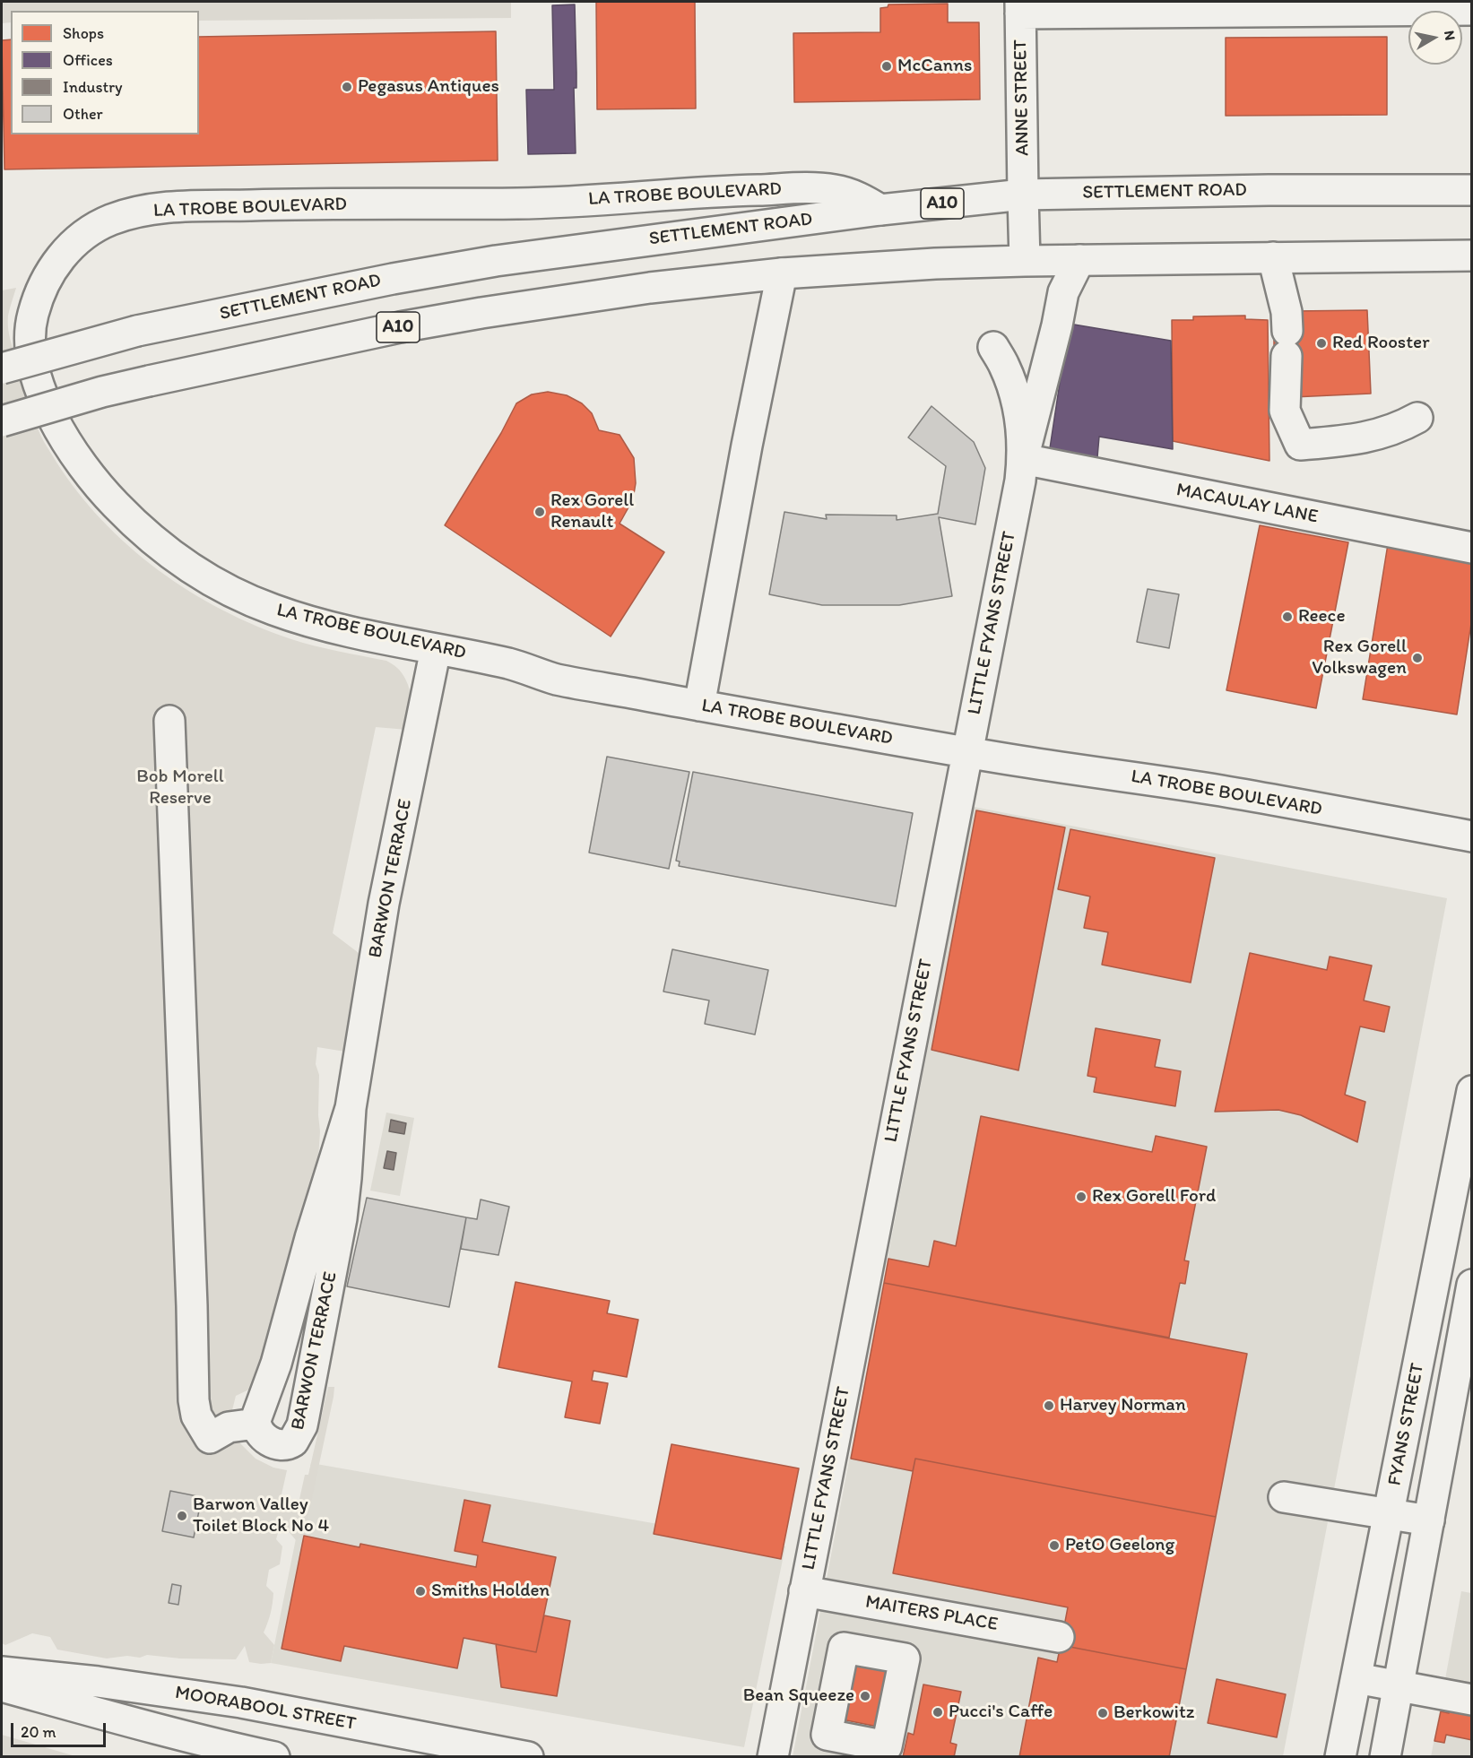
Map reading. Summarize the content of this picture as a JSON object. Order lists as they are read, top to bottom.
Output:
{
  "streets": {
    "main road": [
      "ANNE STREET",
      "SETTLEMENT ROAD",
      "LA TROBE BOULEVARD",
      "A10",
      "MACAULAY LANE",
      "LITTLE FYANS STREET",
      "BARWON TERRACE",
      "FYANS STREET",
      "MAITERS PLACE",
      "MOORABOOL STREET"
    ]
  },
  "crossings": [
    ["ANNE STREET", "SETTLEMENT ROAD"],
    ["ANNE STREET", "A10"],
    ["SETTLEMENT ROAD", "LA TROBE BOULEVARD"],
    ["LA TROBE BOULEVARD", "LITTLE FYANS STREET"],
    ["LA TROBE BOULEVARD", "BARWON TERRACE"],
    ["MACAULAY LANE", "LITTLE FYANS STREET"],
    ["LITTLE FYANS STREET", "MAITERS PLACE"]
  ],
  "parks": ["Bob Morell Reserve"],
  "places": [
    "McCanns",
    "Pegasus Antiques",
    "Red Rooster",
    "Rex Gorell Renault",
    "Reece",
    "Rex Gorell Volkswagen",
    "Rex Gorell Ford",
    "Harvey Norman",
    "Barwon Valley Toilet Block No 4",
    "PetO Geelong",
    "Smiths Holden",
    "Bean Squeeze",
    "Pucci's Caffe",
    "Berkowitz"
  ],
  "legend": [
    "Shops",
    "Offices",
    "Industry",
    "Other"
  ],
  "scale_bar": "20 m",
  "north": "right"
}
